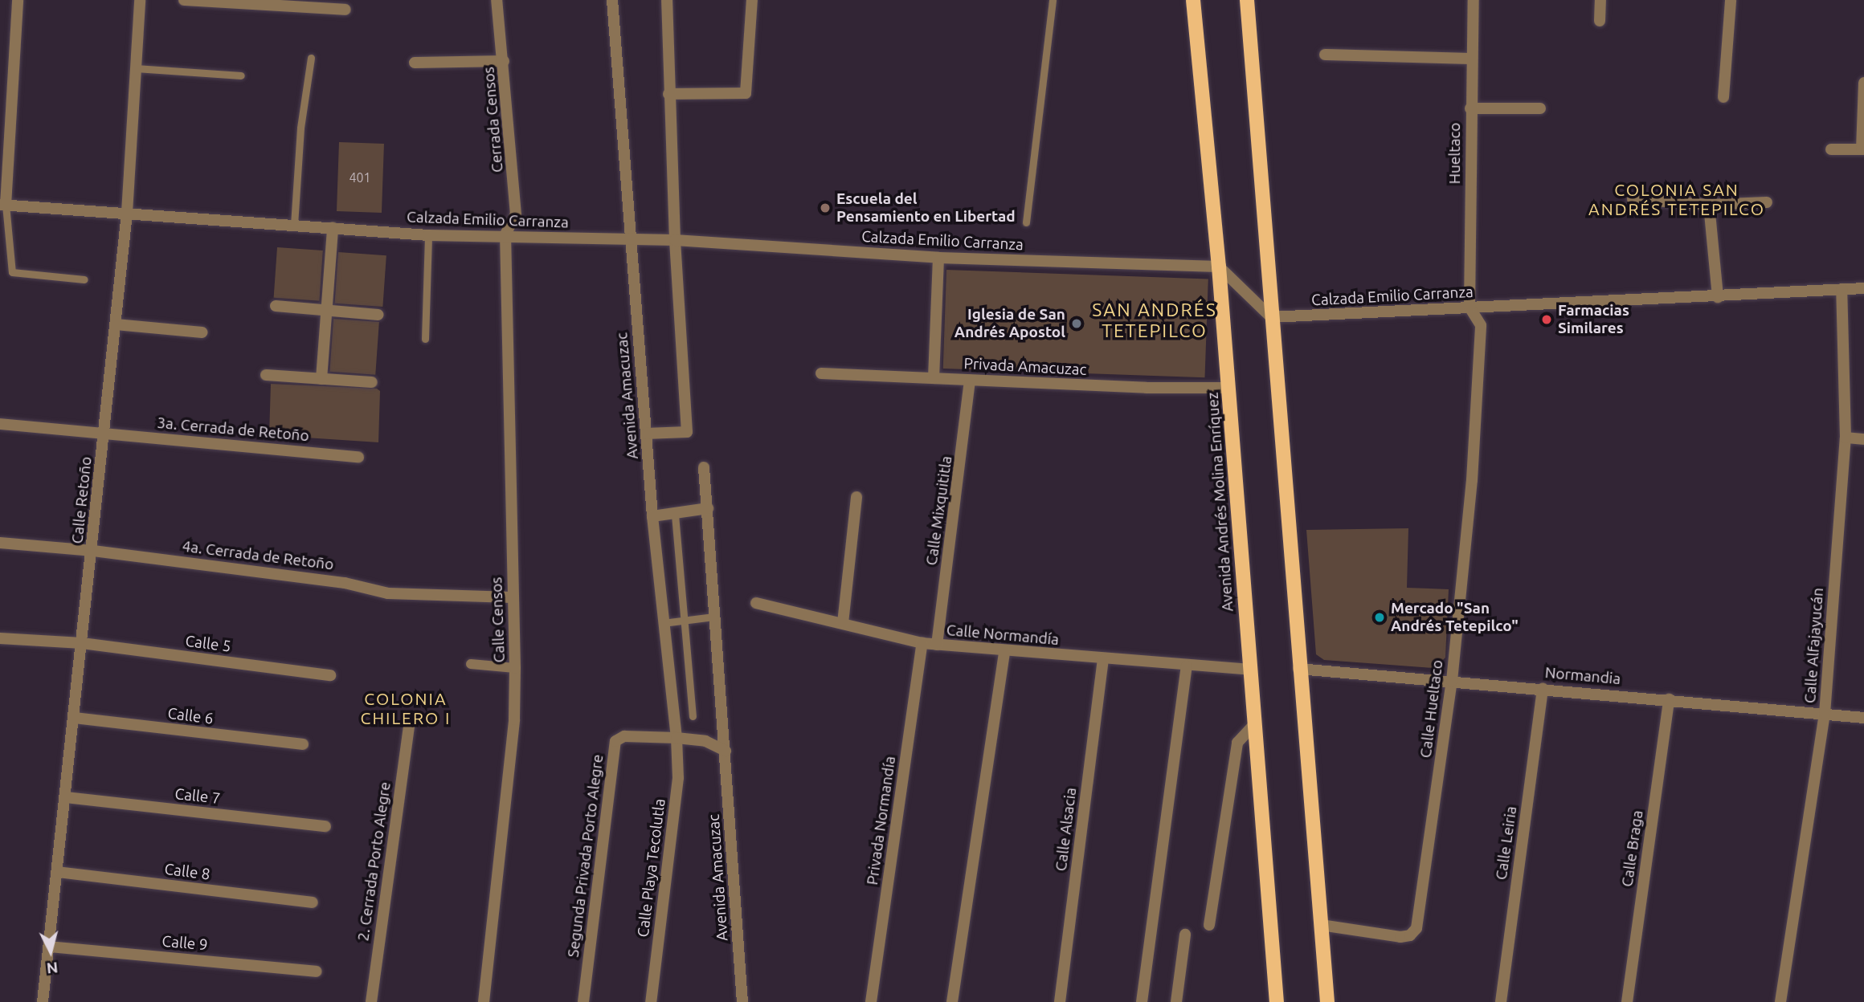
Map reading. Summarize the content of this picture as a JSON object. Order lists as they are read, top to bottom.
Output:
{
  "streets": {
    "main road": ["Avenida Andrés Molina Enríquez"],
    "street": [
      "Cerrada Censos",
      "Hueltaco",
      "Calzada Emilio Carranza",
      "Privada Amacuzac",
      "Avenida Amacuzac",
      "3a. Cerrada de Retoño",
      "Calle Retoño",
      "Calle Mixquititla",
      "4a. Cerrada de Retoño",
      "Calle Censos",
      "Calle Normandía",
      "Calle 5",
      "Calle Alfajayucán",
      "Normandia",
      "Calle Hueltaco",
      "Calle 6",
      "Calle 7",
      "Privada Normandía",
      "Calle Alsacia",
      "Calle Leiria",
      "Calle Braga",
      "Segunda Privada Porto Alegre",
      "2. Cerrada Porto Alegre",
      "Calle Playa Tecolutla",
      "Calle 8",
      "Calle 9"
    ]
  },
  "crossings": [
    ["Cerrada Censos", "Calzada Emilio Carranza"],
    ["Cerrada Censos", "Calle Censos"],
    ["Hueltaco", "Calzada Emilio Carranza"],
    ["Hueltaco", "Calle Hueltaco"],
    ["Calzada Emilio Carranza", "Avenida Amacuzac"],
    ["Calzada Emilio Carranza", "Calle Retoño"],
    ["Calzada Emilio Carranza", "Avenida Andrés Molina Enríquez"],
    ["Calzada Emilio Carranza", "Calle Censos"],
    ["Calzada Emilio Carranza", "Calle Alfajayucán"],
    ["Calzada Emilio Carranza", "Calle Hueltaco"],
    ["Privada Amacuzac", "Avenida Andrés Molina Enríquez"],
    ["Privada Amacuzac", "Calle Mixquititla"],
    ["Avenida Amacuzac", "Segunda Privada Porto Alegre"],
    ["Avenida Amacuzac", "Calle Playa Tecolutla"],
    ["3a. Cerrada de Retoño", "Calle Retoño"],
    ["Calle Retoño", "4a. Cerrada de Retoño"],
    ["Calle Retoño", "Calle 5"],
    ["Calle Retoño", "Calle 6"],
    ["Calle Retoño", "Calle 7"],
    ["Calle Retoño", "Calle 8"],
    ["Calle Retoño", "Calle 9"],
    ["Avenida Andrés Molina Enríquez", "Calle Normandía"],
    ["Calle Mixquititla", "Calle Normandía"],
    ["4a. Cerrada de Retoño", "Calle Censos"],
    ["Calle Normandía", "Privada Normandía"],
    ["Calle Normandía", "Calle Alsacia"],
    ["Calle Alfajayucán", "Normandia"],
    ["Normandia", "Calle Hueltaco"],
    ["Normandia", "Calle Leiria"],
    ["Normandia", "Calle Braga"],
    ["Segunda Privada Porto Alegre", "Calle Playa Tecolutla"]
  ],
  "districts": ["COLONIA SAN ANDRÉS TETEPILCO", "SAN ANDRÉS TETEPILCO", "COLONIA CHILERO I"],
  "places": [
    "Escuela del Pensamiento en Libertad",
    "Farmacias Similares",
    "Iglesia de San Andrés Apostol",
    "Mercado \"San Andrés Tetepilco\""
  ],
  "house_numbers": ["401"],
  "north": "bottom"
}
